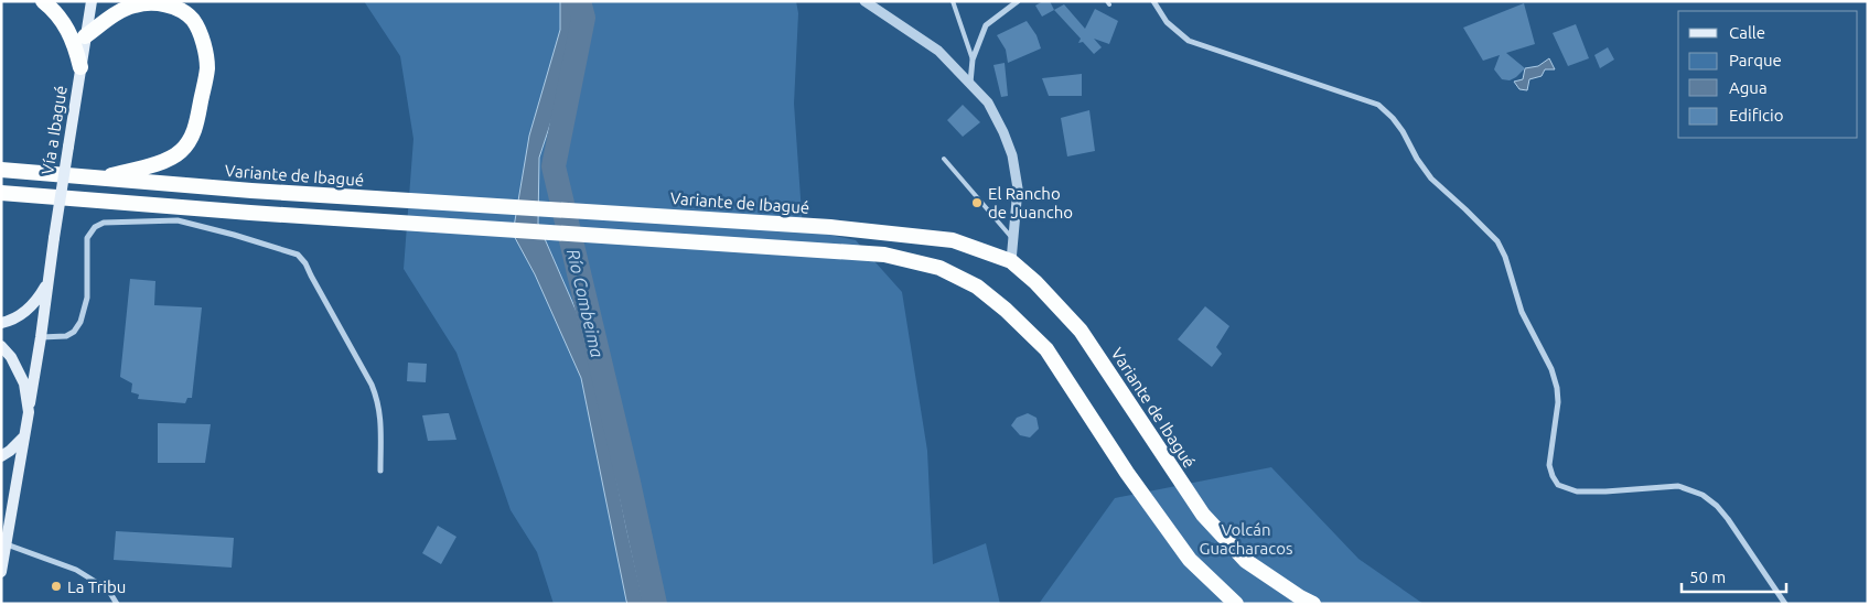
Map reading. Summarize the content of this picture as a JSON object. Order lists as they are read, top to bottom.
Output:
{
  "streets": {
    "highway": ["Variante de Ibagué"],
    "main road": ["Vía a Ibagué"]
  },
  "water": ["Río Combeima"],
  "parks": ["Volcán Guacharacos"],
  "places": ["El Rancho de Juancho", "La Tribu"],
  "legend": [
    "Calle",
    "Parque",
    "Agua",
    "Edificio"
  ],
  "scale_bar": "50 m"
}
